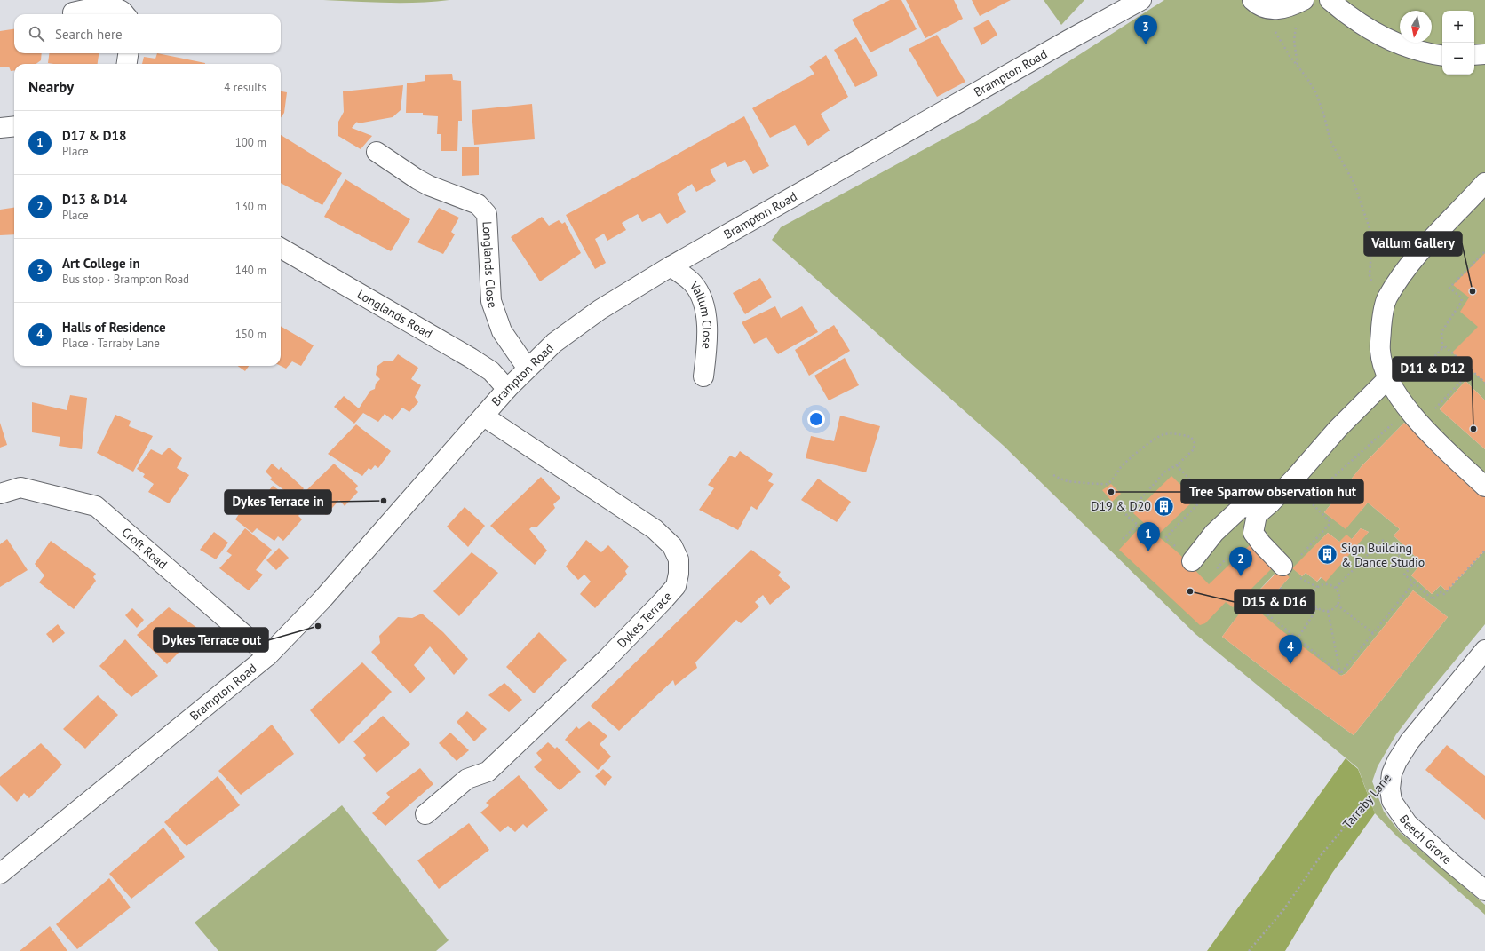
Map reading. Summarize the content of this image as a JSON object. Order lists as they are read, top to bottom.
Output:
{
  "streets": {
    "street": [
      "Brampton Road",
      "Longlands Close",
      "Longlands Road",
      "Vallum Close",
      "Croft Road",
      "Dykes Terrace",
      "Tarraby Lane",
      "Beech Grove"
    ]
  },
  "crossings": [
    ["Brampton Road", "Longlands Close"],
    ["Brampton Road", "Longlands Road"],
    ["Brampton Road", "Vallum Close"],
    ["Brampton Road", "Croft Road"],
    ["Brampton Road", "Dykes Terrace"],
    ["Tarraby Lane", "Beech Grove"]
  ],
  "places": {
    "other": [
      "Vallum Gallery",
      "D11 & D12",
      "Tree Sparrow observation hut",
      "Dykes Terrace in",
      "D15 & D16",
      "Dykes Terrace out"
    ],
    "building": ["D19 & D20", "Sign Building & Dance Studio"]
  },
  "north": "bottom",
  "page": {
    "map_buttons": ["+", "−"],
    "search": "Search here",
    "pins": [
      "3",
      "1",
      "2",
      "4"
    ],
    "heading": ["Nearby", "4 results"],
    "list": [
      {
        "mark": "1",
        "name": "D17 & D18",
        "note": "Place",
        "value": "100 m"
      },
      {
        "mark": "2",
        "name": "D13 & D14",
        "note": "Place",
        "value": "130 m"
      },
      {
        "mark": "3",
        "name": "Art College in",
        "note": "Bus stop · Brampton Road",
        "value": "140 m"
      },
      {
        "mark": "4",
        "name": "Halls of Residence",
        "note": "Place · Tarraby Lane",
        "value": "150 m"
      }
    ]
  }
}
